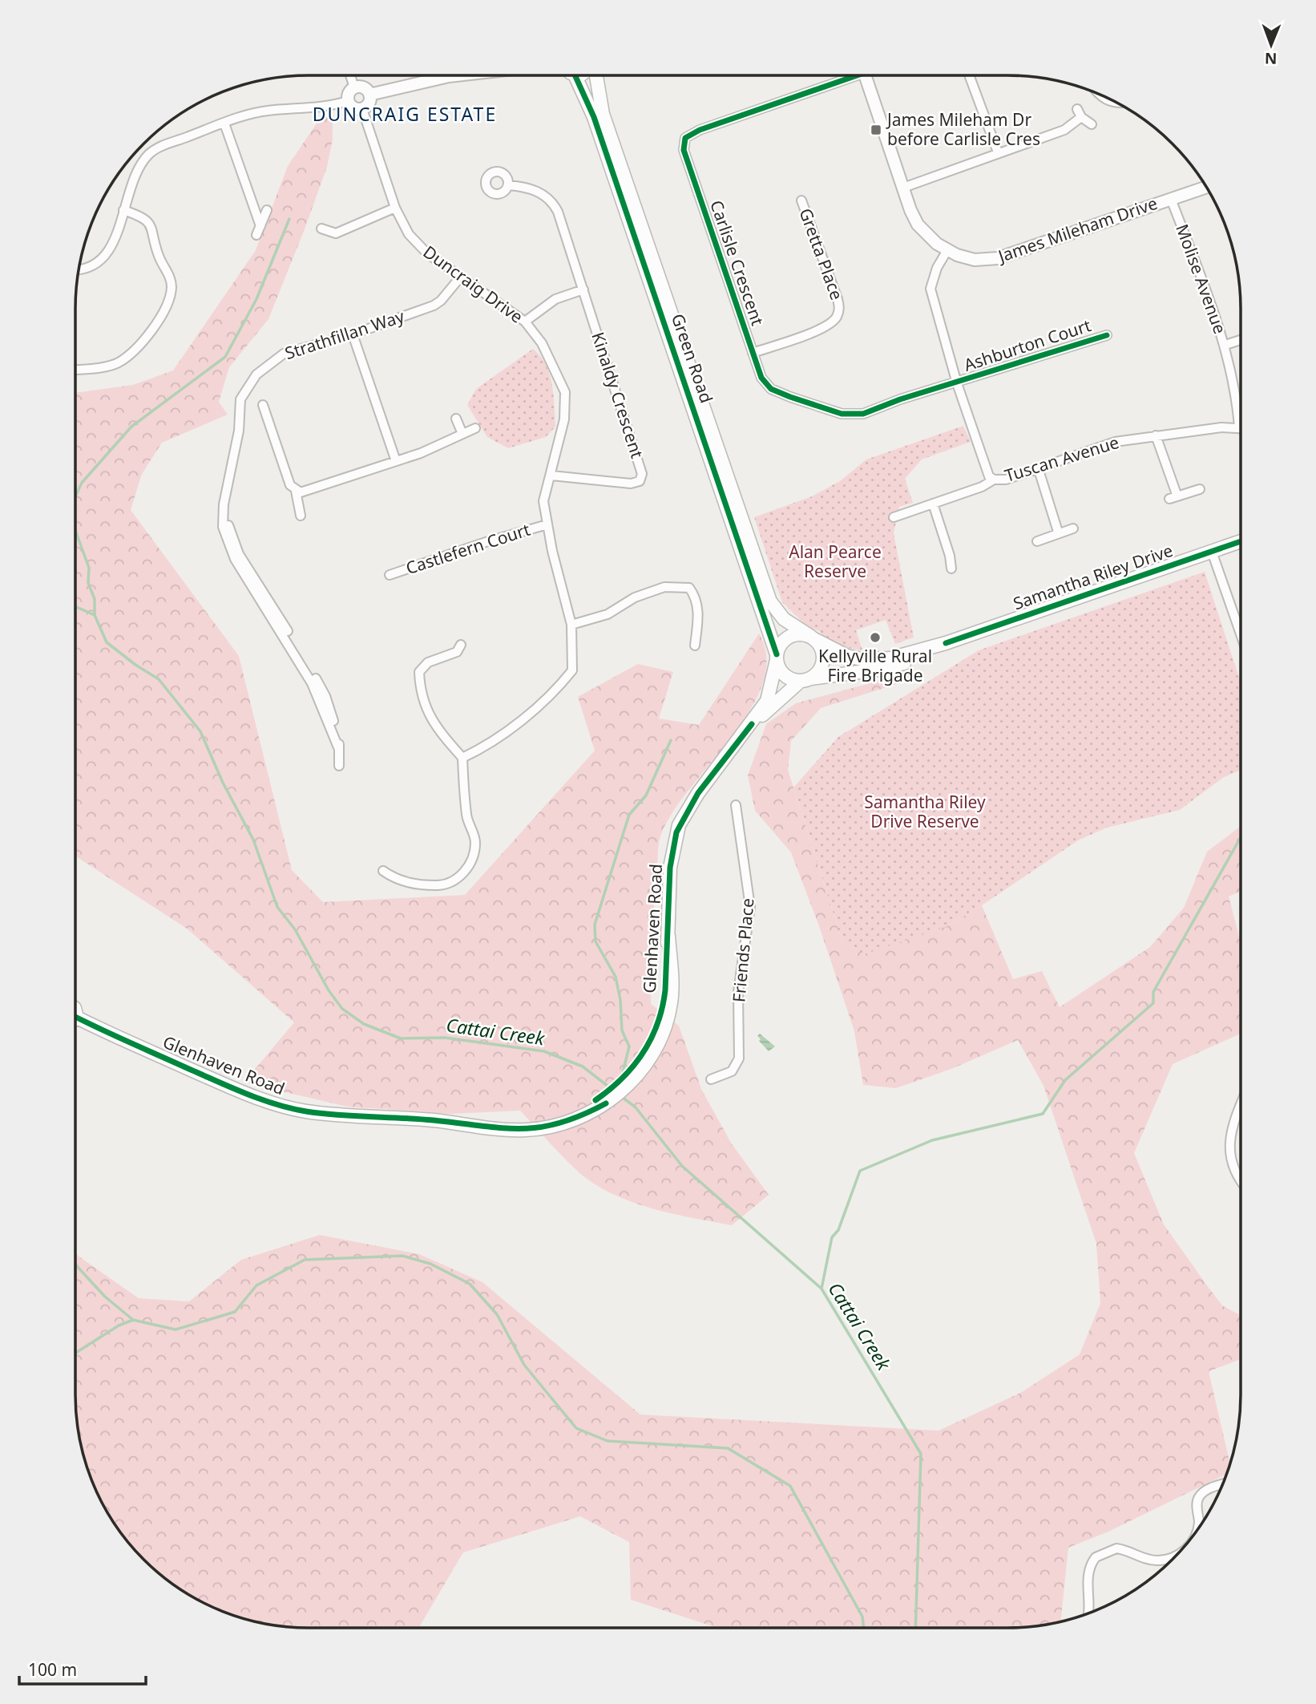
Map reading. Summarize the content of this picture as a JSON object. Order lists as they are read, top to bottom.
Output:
{
  "streets": {
    "main road": ["Green Road", "Samantha Riley Drive", "Glenhaven Road"],
    "street": [
      "James Mileham Drive",
      "Gretta Place",
      "Carlisle Crescent",
      "Molise Avenue",
      "Duncraig Drive",
      "Strathfillan Way",
      "Ashburton Court",
      "Kinaldy Crescent",
      "Tuscan Avenue",
      "Castlefern Court",
      "Friends Place"
    ]
  },
  "crossings": [
    ["James Mileham Drive", "Molise Avenue"],
    ["James Mileham Drive", "Tuscan Avenue"],
    ["Gretta Place", "Carlisle Crescent"],
    ["Carlisle Crescent", "Ashburton Court"],
    ["Carlisle Crescent", "Tuscan Avenue"],
    ["Molise Avenue", "Tuscan Avenue"],
    ["Duncraig Drive", "Strathfillan Way"],
    ["Duncraig Drive", "Kinaldy Crescent"],
    ["Duncraig Drive", "Castlefern Court"],
    ["Ashburton Court", "Tuscan Avenue"],
    ["Green Road", "Samantha Riley Drive"],
    ["Green Road", "Glenhaven Road"],
    ["Samantha Riley Drive", "Glenhaven Road"]
  ],
  "districts": ["DUNCRAIG ESTATE"],
  "water": ["Cattai Creek"],
  "parks": ["Alan Pearce Reserve", "Samantha Riley Drive Reserve"],
  "places": {
    "transit": ["James Mileham Dr before Carlisle Cres"],
    "other": ["Kellyville Rural Fire Brigade"]
  },
  "scale_bar": "100 m",
  "north": "bottom"
}
